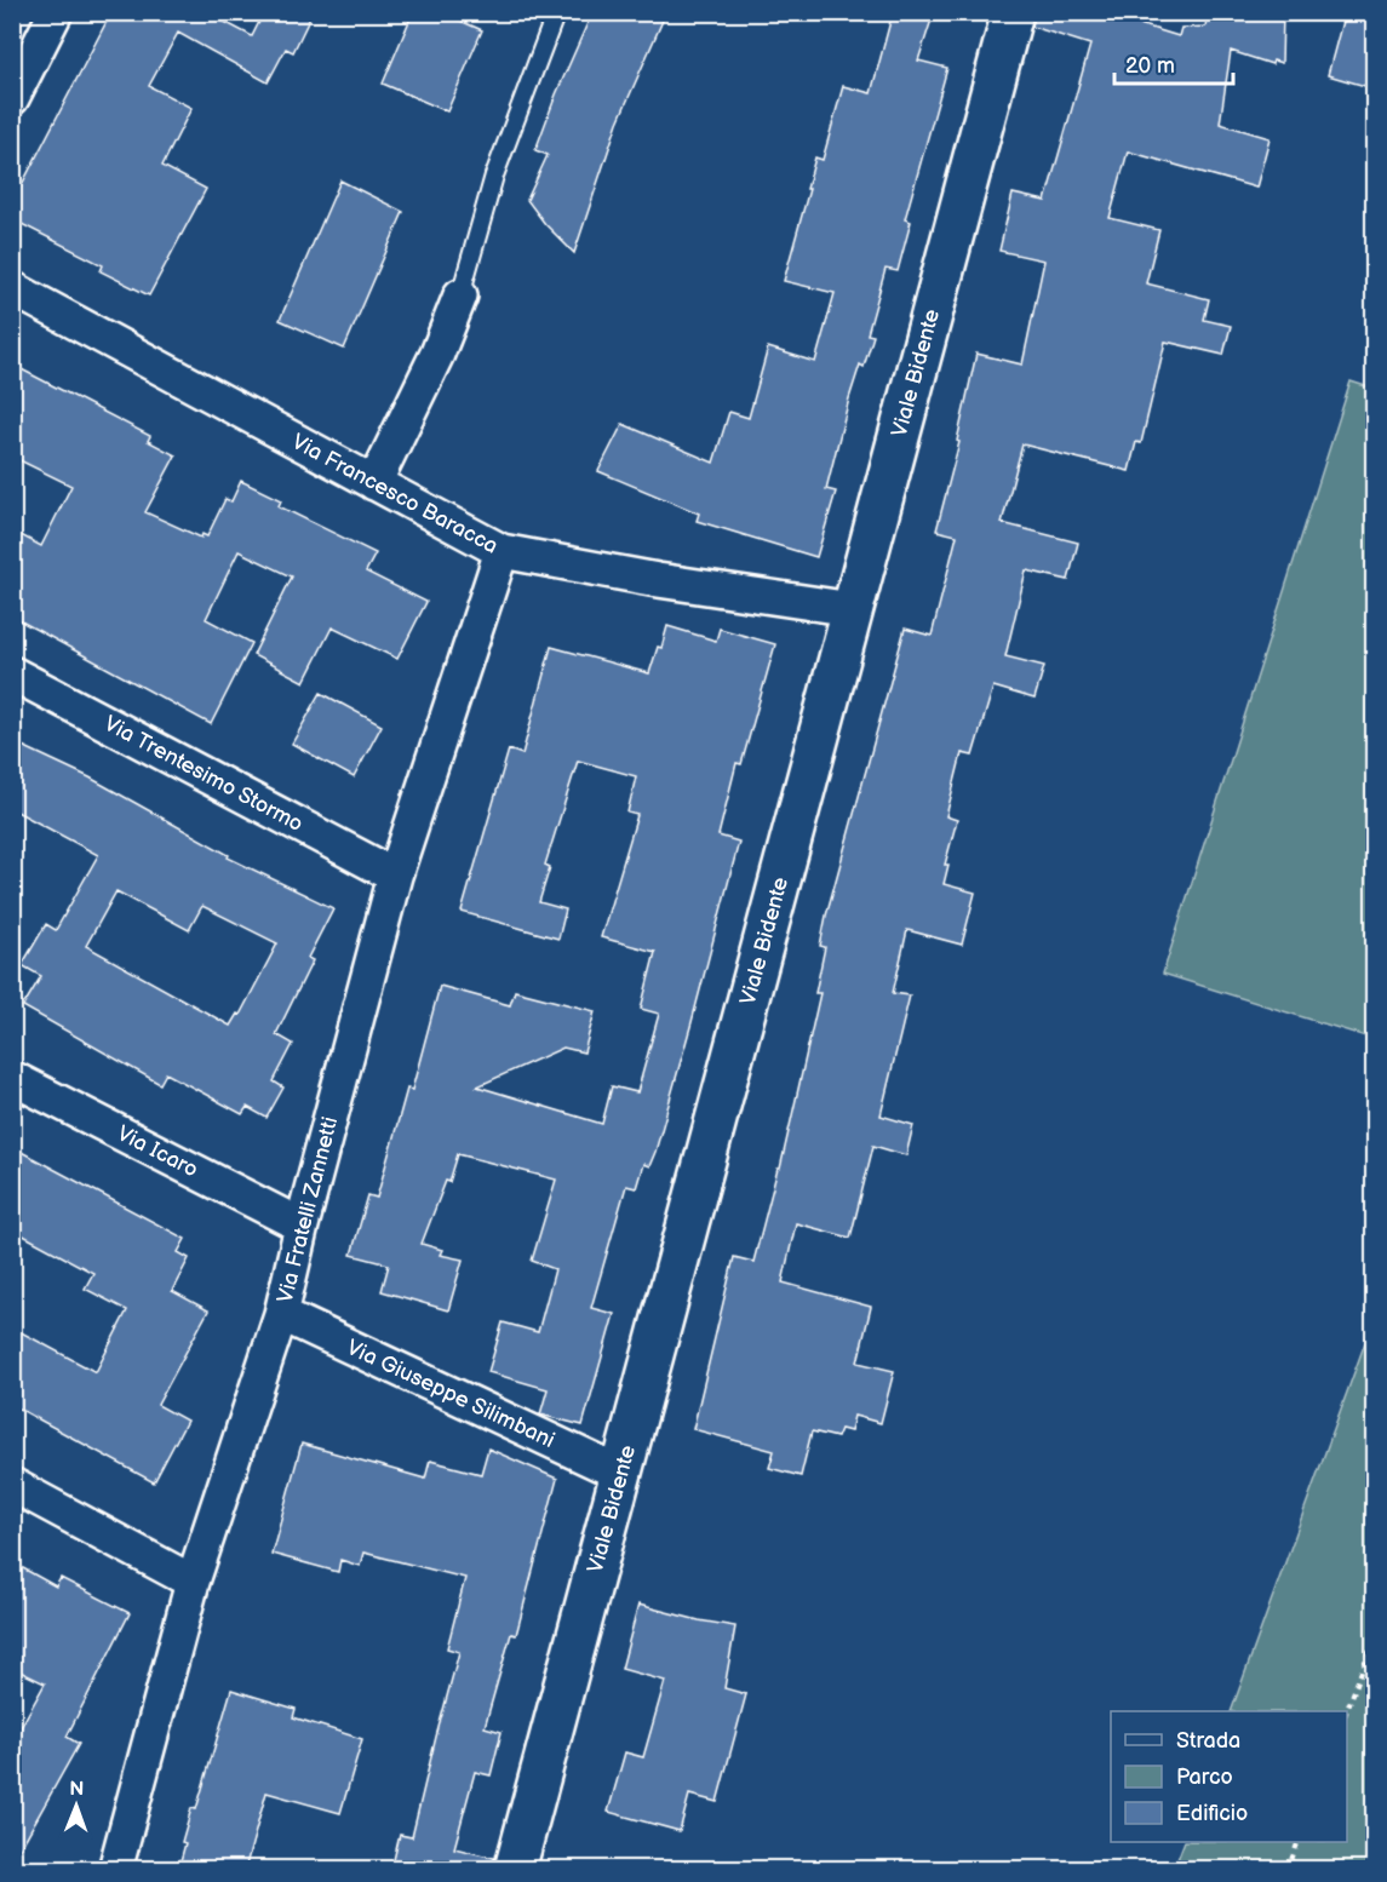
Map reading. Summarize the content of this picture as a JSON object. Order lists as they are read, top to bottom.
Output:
{
  "streets": {
    "street": [
      "Viale Bidente",
      "Via Francesco Baracca",
      "Via Trentesimo Stormo",
      "Via Icaro",
      "Via Fratelli Zannetti",
      "Via Giuseppe Silimbani"
    ]
  },
  "crossings": [
    ["Viale Bidente", "Via Francesco Baracca"],
    ["Viale Bidente", "Via Giuseppe Silimbani"],
    ["Via Francesco Baracca", "Via Fratelli Zannetti"],
    ["Via Trentesimo Stormo", "Via Fratelli Zannetti"],
    ["Via Icaro", "Via Fratelli Zannetti"],
    ["Via Fratelli Zannetti", "Via Giuseppe Silimbani"]
  ],
  "legend": ["Strada", "Parco", "Edificio"],
  "scale_bar": "20 m",
  "north": "top"
}
